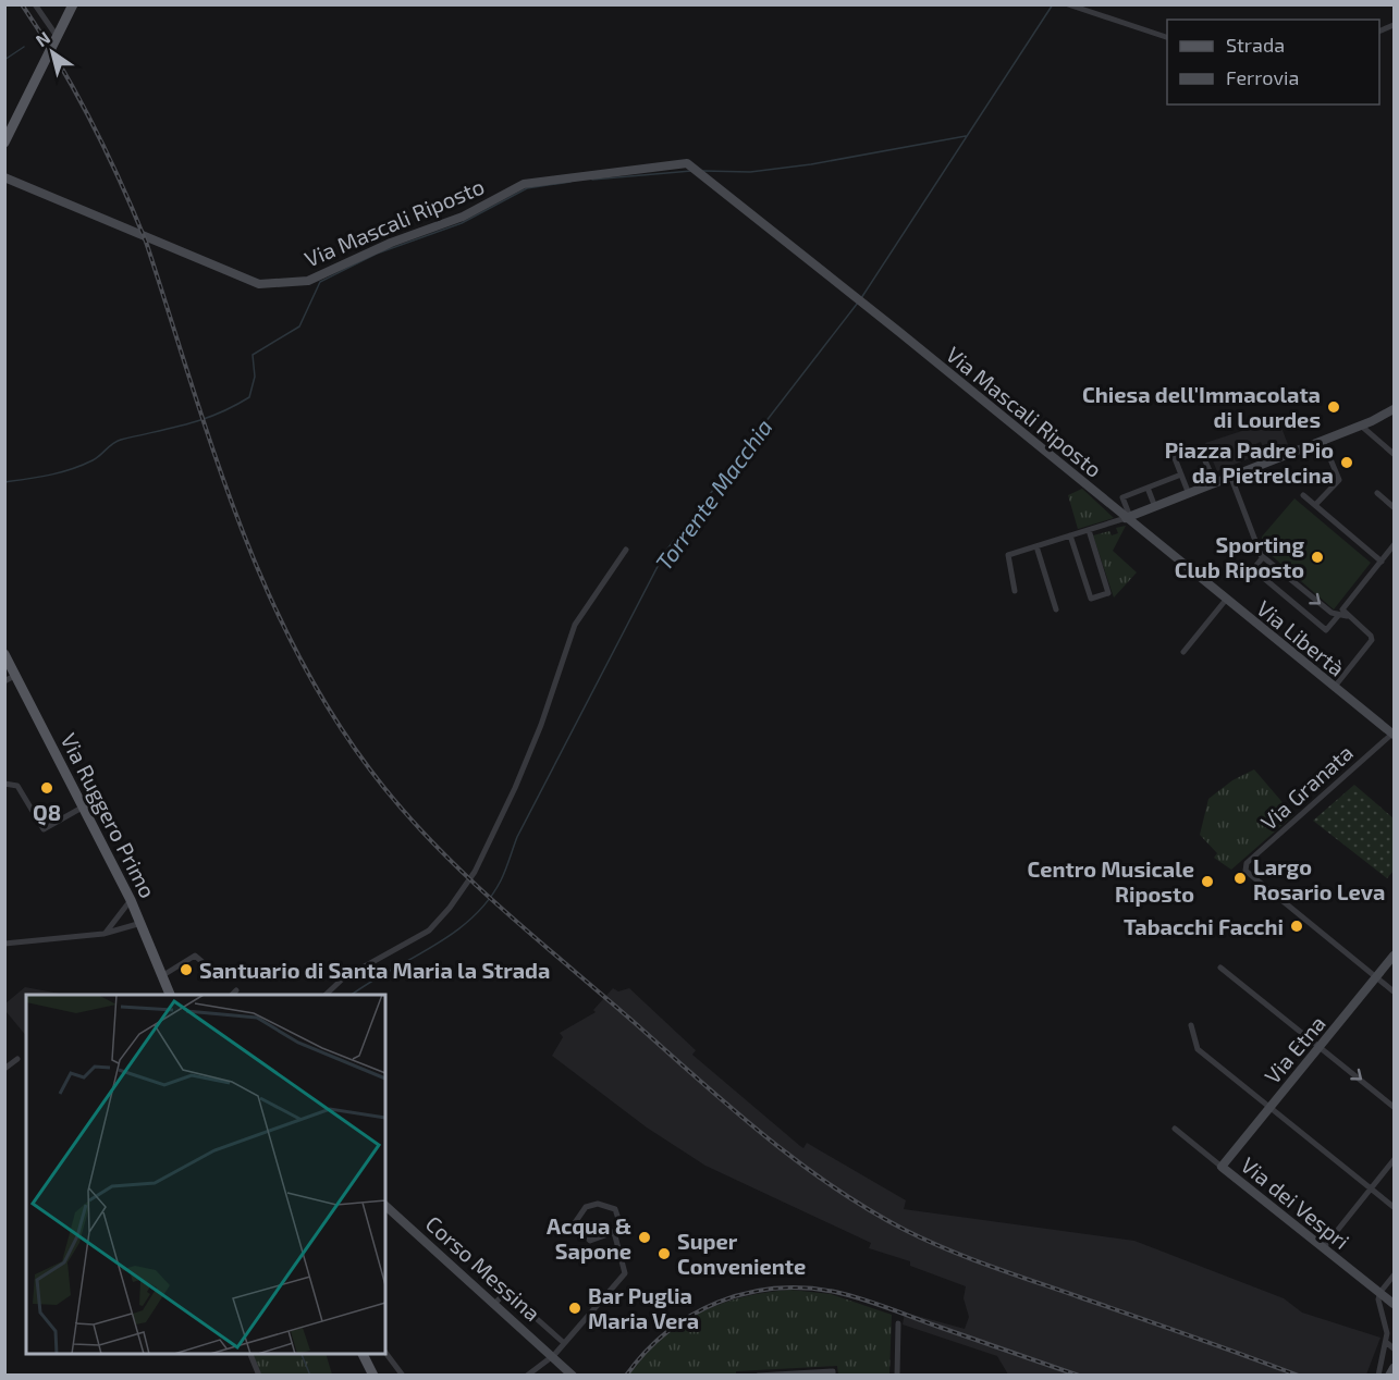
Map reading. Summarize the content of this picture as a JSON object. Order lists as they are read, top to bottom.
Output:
{
  "streets": {
    "main road": ["Via Ruggero Primo"],
    "street": [
      "Via Mascali Riposto",
      "Via Libertà",
      "Via Granata",
      "Via Etna",
      "Via dei Vespri",
      "Corso Messina"
    ]
  },
  "crossings": [
    ["Via Mascali Riposto", "Via Libertà"],
    ["Via Libertà", "Via Granata"],
    ["Via Granata", "Via Etna"],
    ["Via Etna", "Via dei Vespri"]
  ],
  "water": ["Torrente Macchia"],
  "places": [
    "Chiesa dell'Immacolata di Lourdes",
    "Piazza Padre Pio da Pietrelcina",
    "Sporting Club Riposto",
    "Q8",
    "Largo Rosario Leva",
    "Centro Musicale Riposto",
    "Tabacchi Facchi",
    "Santuario di Santa Maria la Strada",
    "Acqua & Sapone",
    "Super Conveniente",
    "Bar Puglia Maria Vera"
  ],
  "legend": ["Strada", "Ferrovia"],
  "north": "top left"
}
